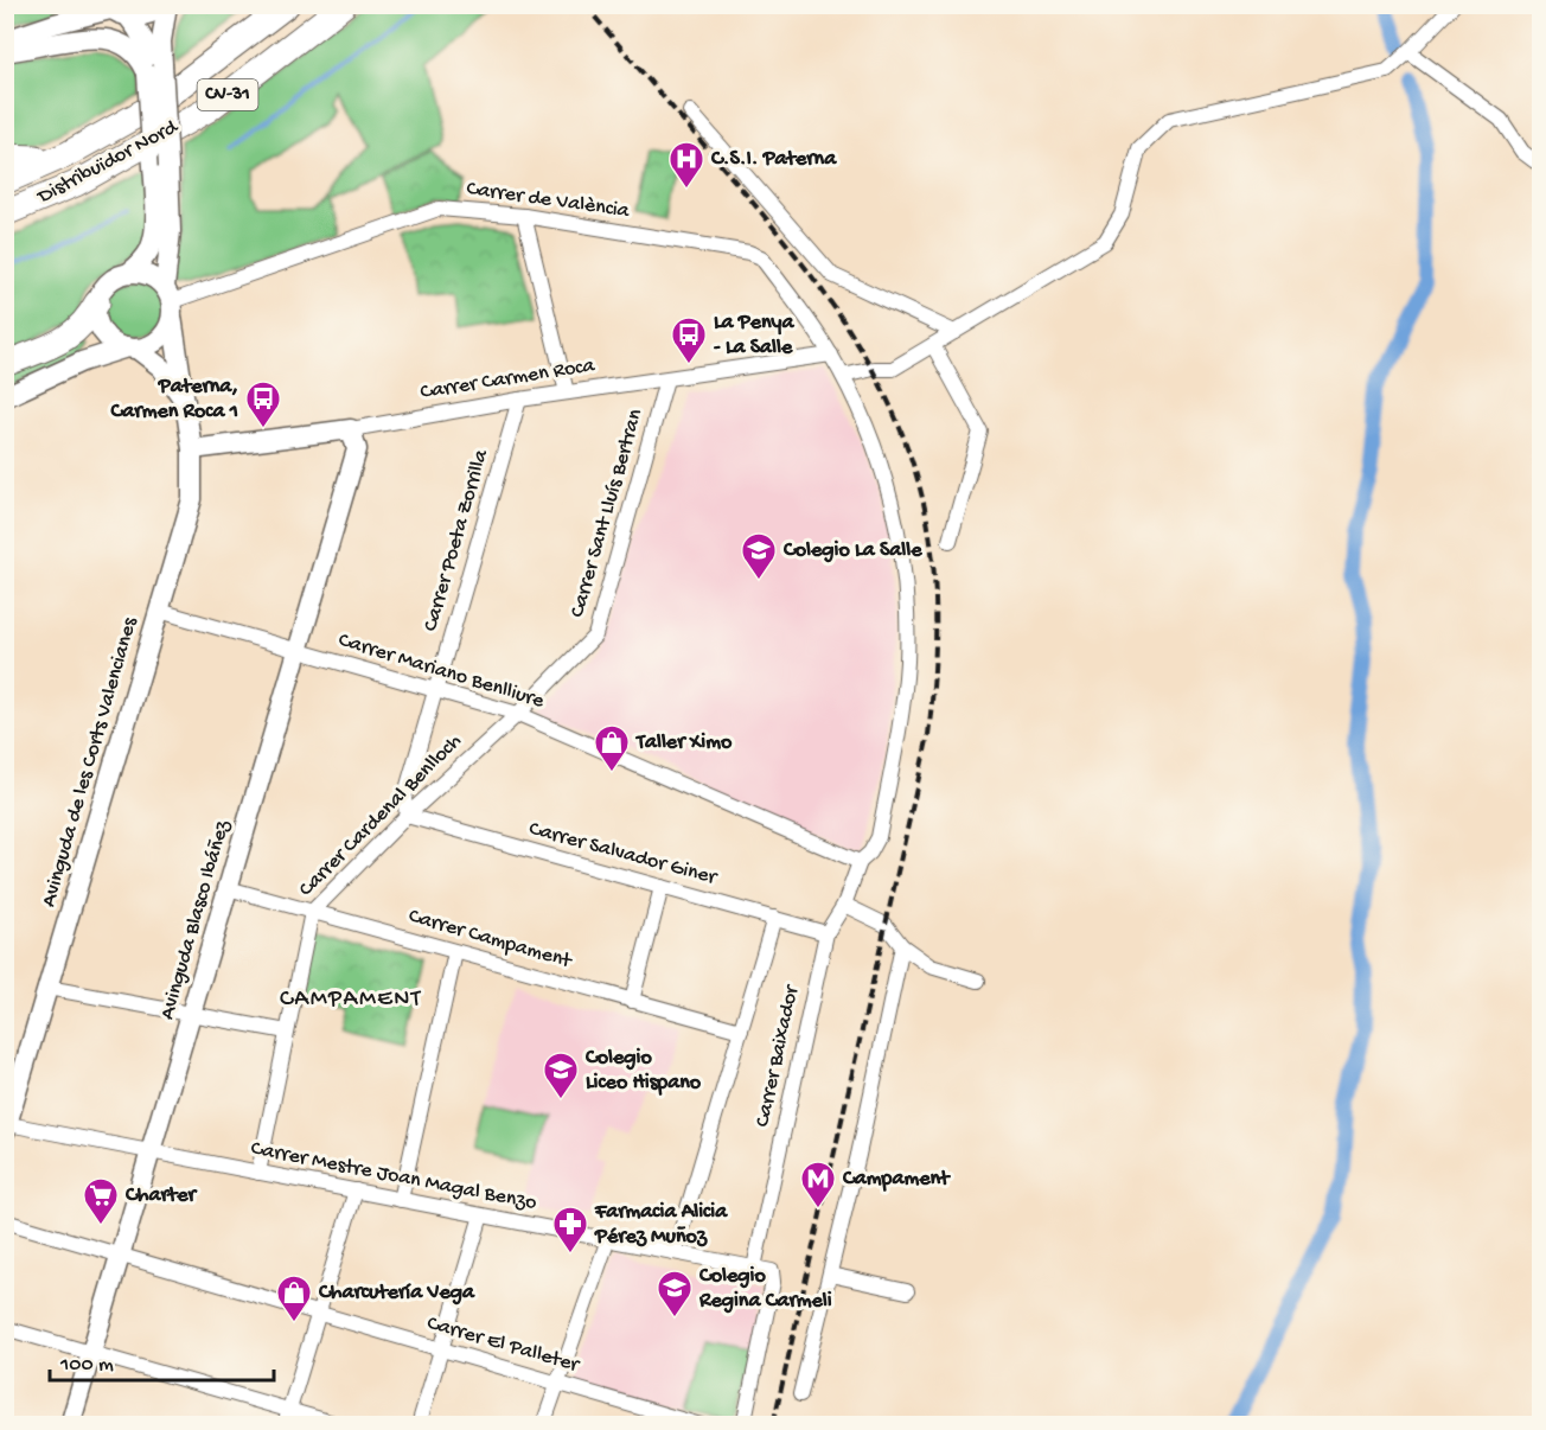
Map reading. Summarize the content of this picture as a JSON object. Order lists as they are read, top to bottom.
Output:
{
  "streets": {
    "highway": ["CV-31", "Distribuïdor Nord"],
    "street": [
      "Carrer de València",
      "Carrer Carmen Roca",
      "Carrer Sant Lluís Bertran",
      "Carrer Poeta Zorrilla",
      "Carrer Mariano Benlliure",
      "Avinguda de les Corts Valencianes",
      "Carrer Cardenal Benlloch",
      "Carrer Salvador Giner",
      "Avinguda Blasco Ibáñez",
      "Carrer Campament",
      "Carrer Baixador",
      "Carrer Mestre Joan Magal Benzo",
      "Carrer El Palleter"
    ]
  },
  "crossings": [
    ["Carrer de València", "Avinguda de les Corts Valencianes"],
    ["Carrer de València", "Carrer Baixador"],
    ["Carrer Carmen Roca", "Carrer Sant Lluís Bertran"],
    ["Carrer Carmen Roca", "Carrer Poeta Zorrilla"],
    ["Carrer Carmen Roca", "Avinguda de les Corts Valencianes"],
    ["Carrer Carmen Roca", "Avinguda Blasco Ibáñez"],
    ["Carrer Carmen Roca", "Carrer Baixador"],
    ["Carrer Sant Lluís Bertran", "Carrer Mariano Benlliure"],
    ["Carrer Sant Lluís Bertran", "Carrer Cardenal Benlloch"],
    ["Carrer Poeta Zorrilla", "Carrer Mariano Benlliure"],
    ["Carrer Poeta Zorrilla", "Carrer Cardenal Benlloch"],
    ["Carrer Poeta Zorrilla", "Carrer Salvador Giner"],
    ["Carrer Mariano Benlliure", "Avinguda de les Corts Valencianes"],
    ["Carrer Mariano Benlliure", "Carrer Cardenal Benlloch"],
    ["Carrer Mariano Benlliure", "Avinguda Blasco Ibáñez"],
    ["Carrer Mariano Benlliure", "Carrer Baixador"],
    ["Avinguda de les Corts Valencianes", "Carrer Mestre Joan Magal Benzo"],
    ["Carrer Cardenal Benlloch", "Carrer Salvador Giner"],
    ["Carrer Cardenal Benlloch", "Carrer Campament"],
    ["Carrer Cardenal Benlloch", "Carrer Mestre Joan Magal Benzo"],
    ["Carrer Salvador Giner", "Carrer Baixador"],
    ["Avinguda Blasco Ibáñez", "Carrer Campament"],
    ["Avinguda Blasco Ibáñez", "Carrer Mestre Joan Magal Benzo"],
    ["Avinguda Blasco Ibáñez", "Carrer El Palleter"],
    ["Carrer Baixador", "Carrer Mestre Joan Magal Benzo"]
  ],
  "districts": ["CAMPAMENT"],
  "places": {
    "hospital": ["C.S.I. Paterna"],
    "bus stop": ["La Penya - La Salle", "Paterna, Carmen Roca 1"],
    "school or university": ["Colegio La Salle", "Colegio Liceo Hispano", "Colegio Regina Carmeli"],
    "shop": ["Taller Ximo", "Charcutería Vega"],
    "metro station": ["Campament"],
    "supermarket": ["Charter"],
    "pharmacy": ["Farmacia Alicia Pérez Muñoz"]
  },
  "scale_bar": "100 m"
}
